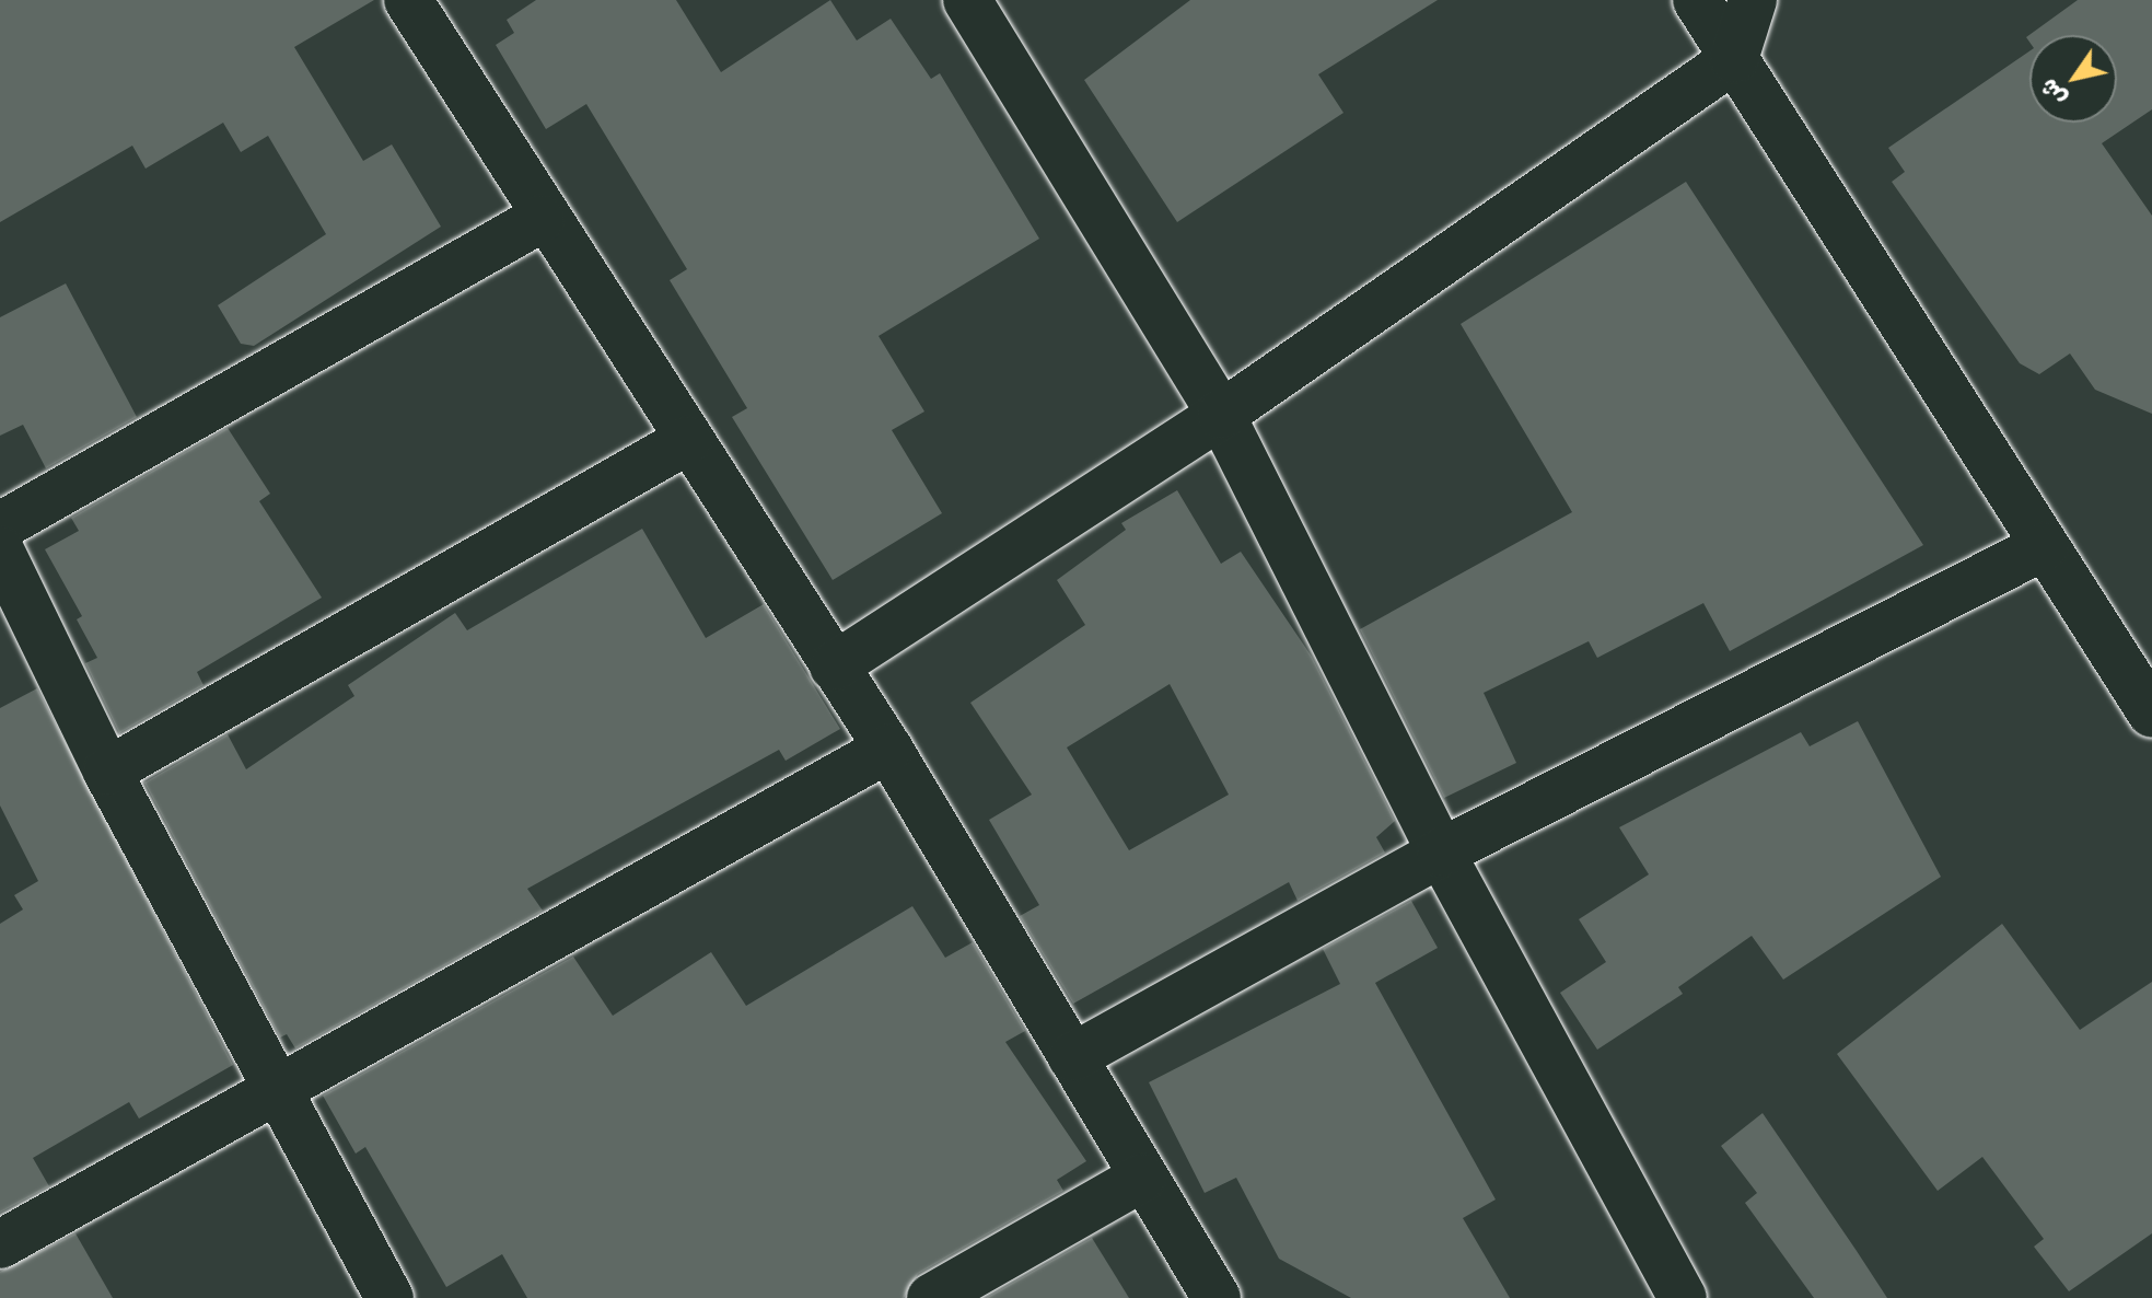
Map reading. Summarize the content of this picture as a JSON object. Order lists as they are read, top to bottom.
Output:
{
  "north": "bottom left"
}
